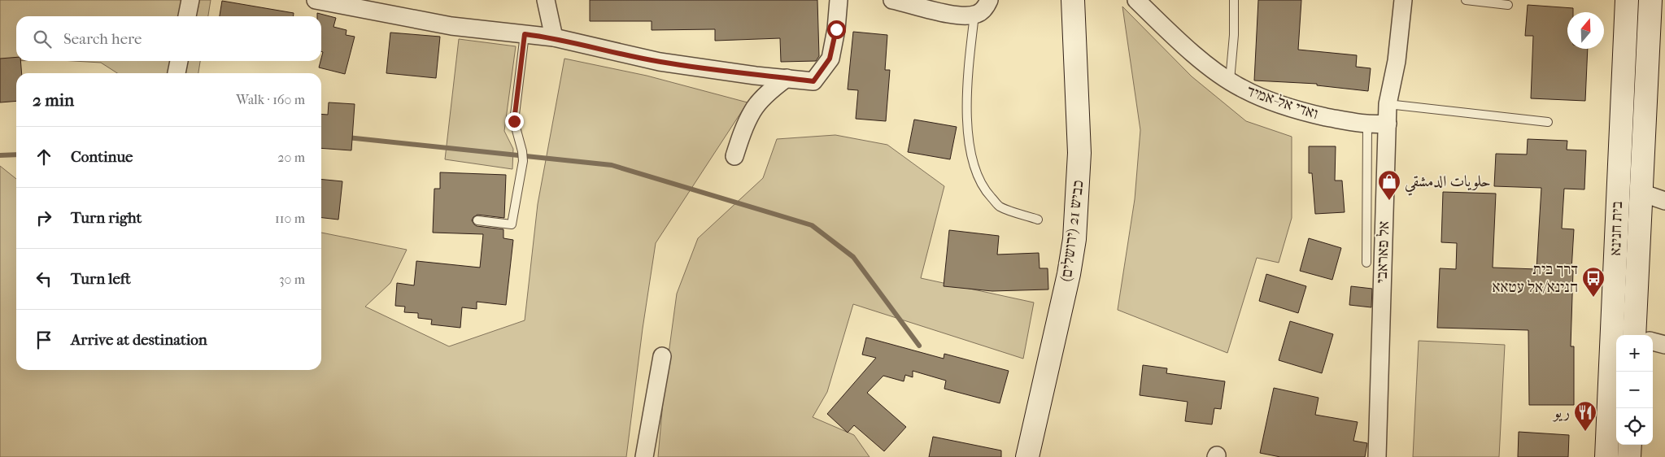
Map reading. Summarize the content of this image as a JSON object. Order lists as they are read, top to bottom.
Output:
{
  "streets": {
    "street": [
      "ואדי אל-אמיד",
      "בית חנינא",
      "כביש 21 (ירושלים)",
      "אל פאראבי"
    ]
  },
  "crossings": [
    ["ואדי אל-אמיד", "אל פאראבי"]
  ],
  "places": {
    "shop": ["حلويات الدمشقي"],
    "bus stop": ["דרך בית חנינא/אל עטאא"],
    "restaurant": ["ريو"]
  },
  "north": "top",
  "page": {
    "search": "Search here",
    "heading": ["2 min", "Walk · 160 m"],
    "list": [
      ["Continue", "20 m"],
      ["Turn right", "110 m"],
      ["Turn left", "30 m"],
      "Arrive at destination"
    ],
    "map_buttons": ["+", "−"]
  }
}
